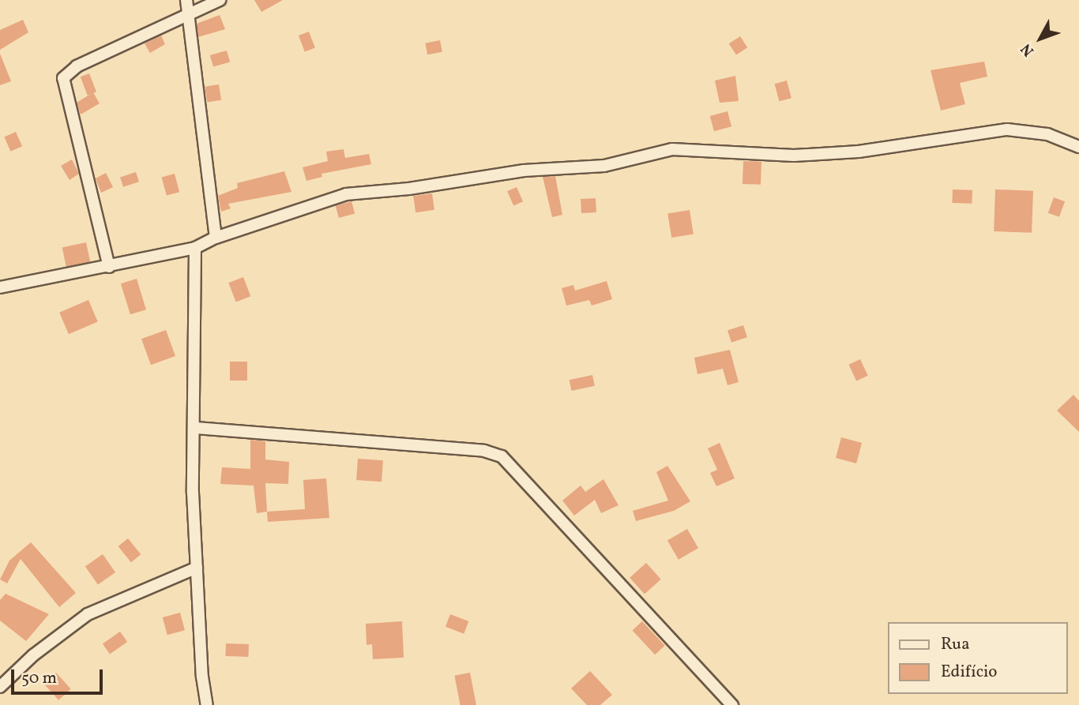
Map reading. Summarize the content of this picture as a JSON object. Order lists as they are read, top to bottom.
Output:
{
  "legend": ["Rua", "Edifício"],
  "scale_bar": "50 m",
  "north": "bottom left"
}
